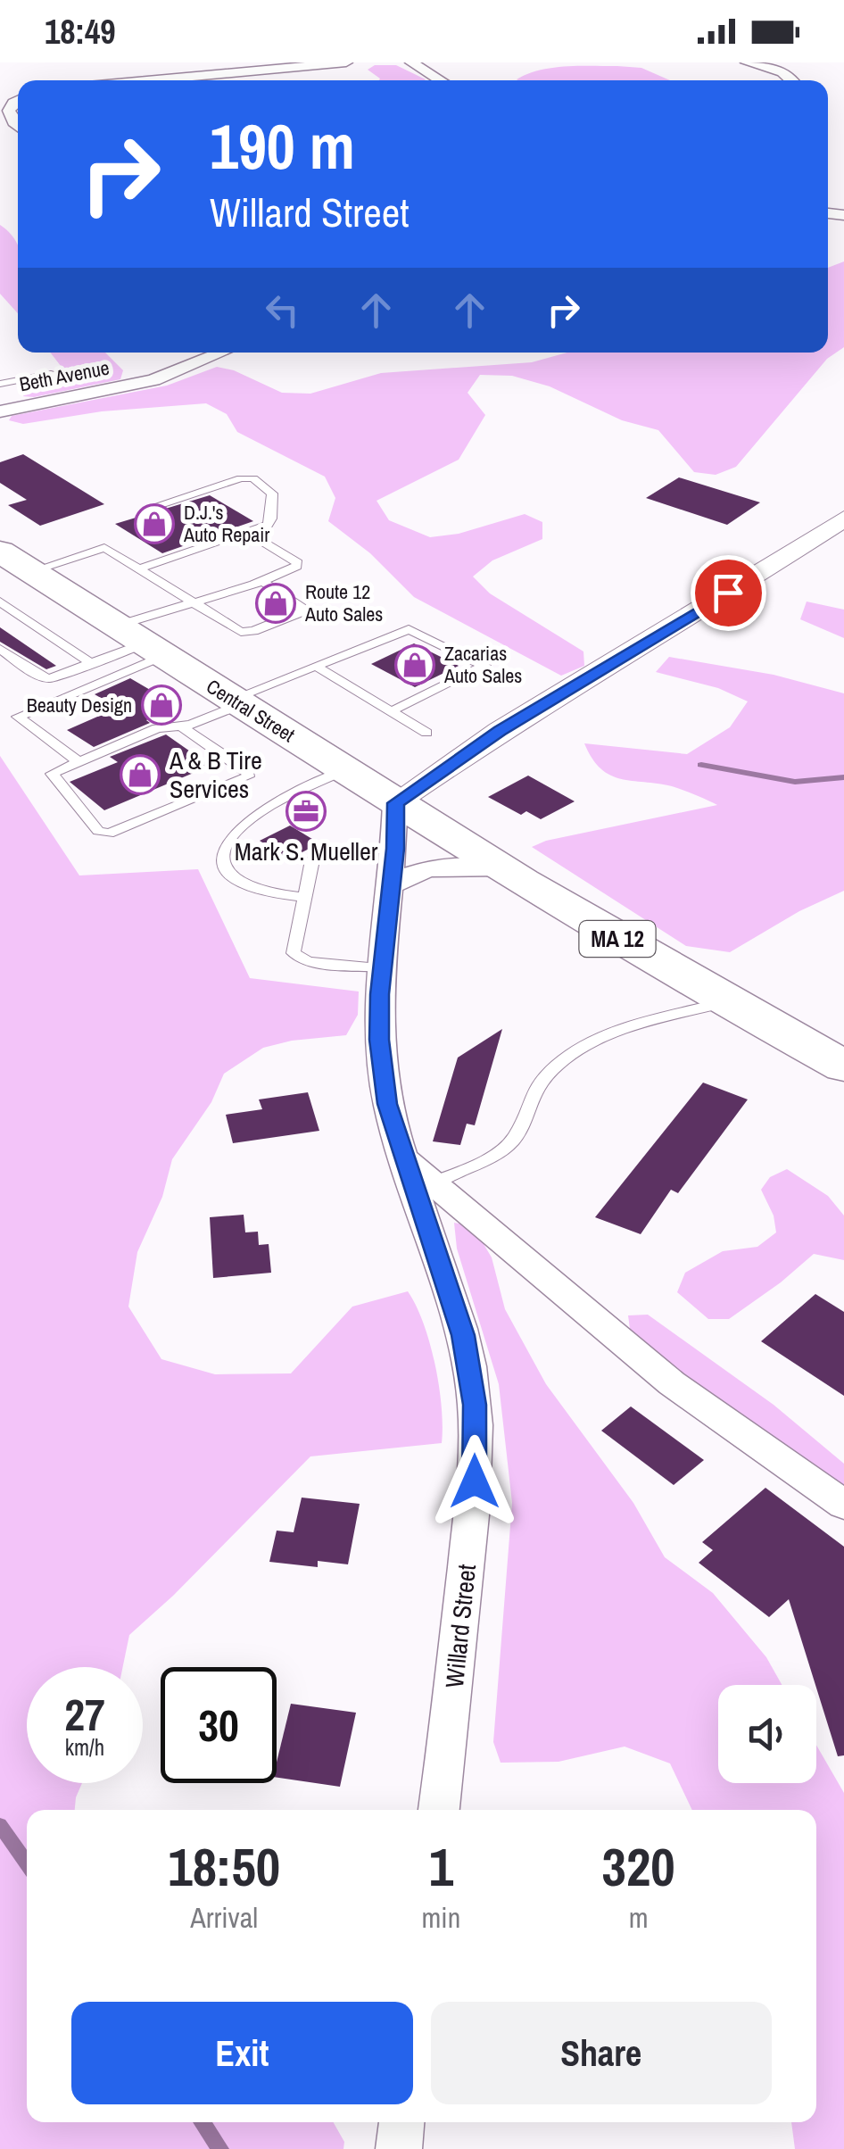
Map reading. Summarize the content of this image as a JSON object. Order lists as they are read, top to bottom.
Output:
{
  "streets": {
    "main road": ["Central Street", "MA 12"],
    "street": ["Beth Avenue", "Willard Street"]
  },
  "crossings": [
    ["Central Street", "Willard Street"]
  ],
  "places": {
    "shop": [
      "D.J.'s Auto Repair",
      "Route 12 Auto Sales",
      "Zacarias Auto Sales",
      "Beauty Design",
      "A & B Tire Services"
    ],
    "office": ["Mark S. Mueller"]
  },
  "page": {
    "status": "18:49",
    "turn": ["190 m", "Willard Street"],
    "speed": "27 km/h",
    "limit": "30",
    "eta": [
      "18:50",
      "Arrival",
      "1",
      "min",
      "320",
      "m"
    ],
    "buttons": ["Exit", "Share"]
  }
}
